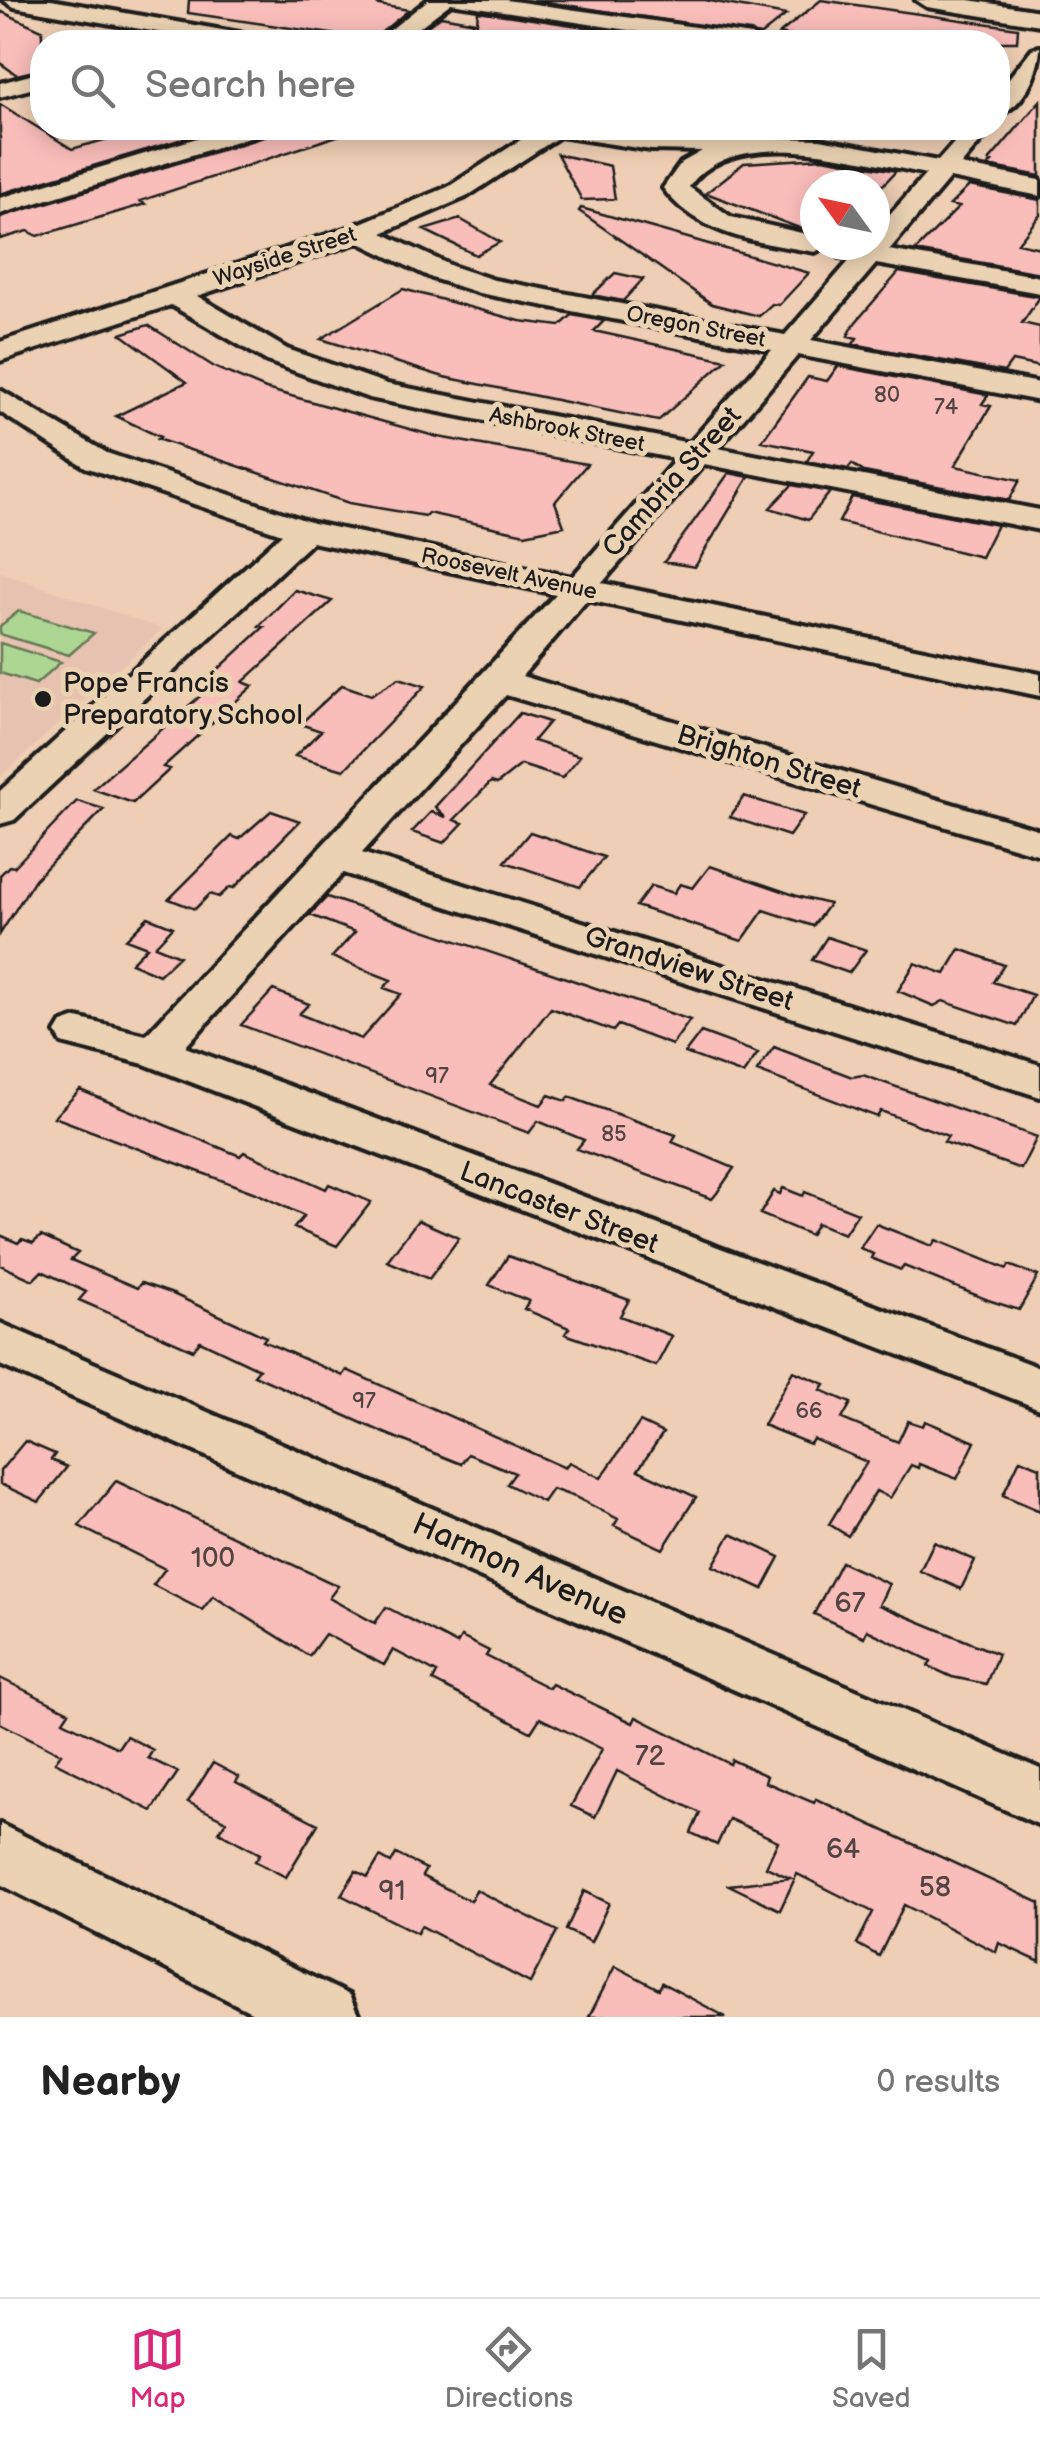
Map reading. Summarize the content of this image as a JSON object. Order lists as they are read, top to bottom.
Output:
{
  "streets": {
    "street": [
      "Wayside Street",
      "Oregon Street",
      "Ashbrook Street",
      "Cambria Street",
      "Roosevelt Avenue",
      "Brighton Street",
      "Grandview Street",
      "Lancaster Street",
      "Harmon Avenue"
    ]
  },
  "crossings": [
    ["Wayside Street", "Oregon Street"],
    ["Wayside Street", "Ashbrook Street"],
    ["Oregon Street", "Cambria Street"],
    ["Ashbrook Street", "Cambria Street"],
    ["Cambria Street", "Roosevelt Avenue"],
    ["Cambria Street", "Brighton Street"],
    ["Cambria Street", "Grandview Street"],
    ["Cambria Street", "Lancaster Street"]
  ],
  "places": ["Pope Francis Preparatory School"],
  "house_numbers": [
    "80",
    "74",
    "97",
    "85",
    "97",
    "66",
    "100",
    "67",
    "72",
    "64",
    "58",
    "91"
  ],
  "north": "top left",
  "page": {
    "search": "Search here",
    "heading": ["Nearby", "0 results"],
    "nav": ["Map", "Directions", "Saved"]
  }
}
